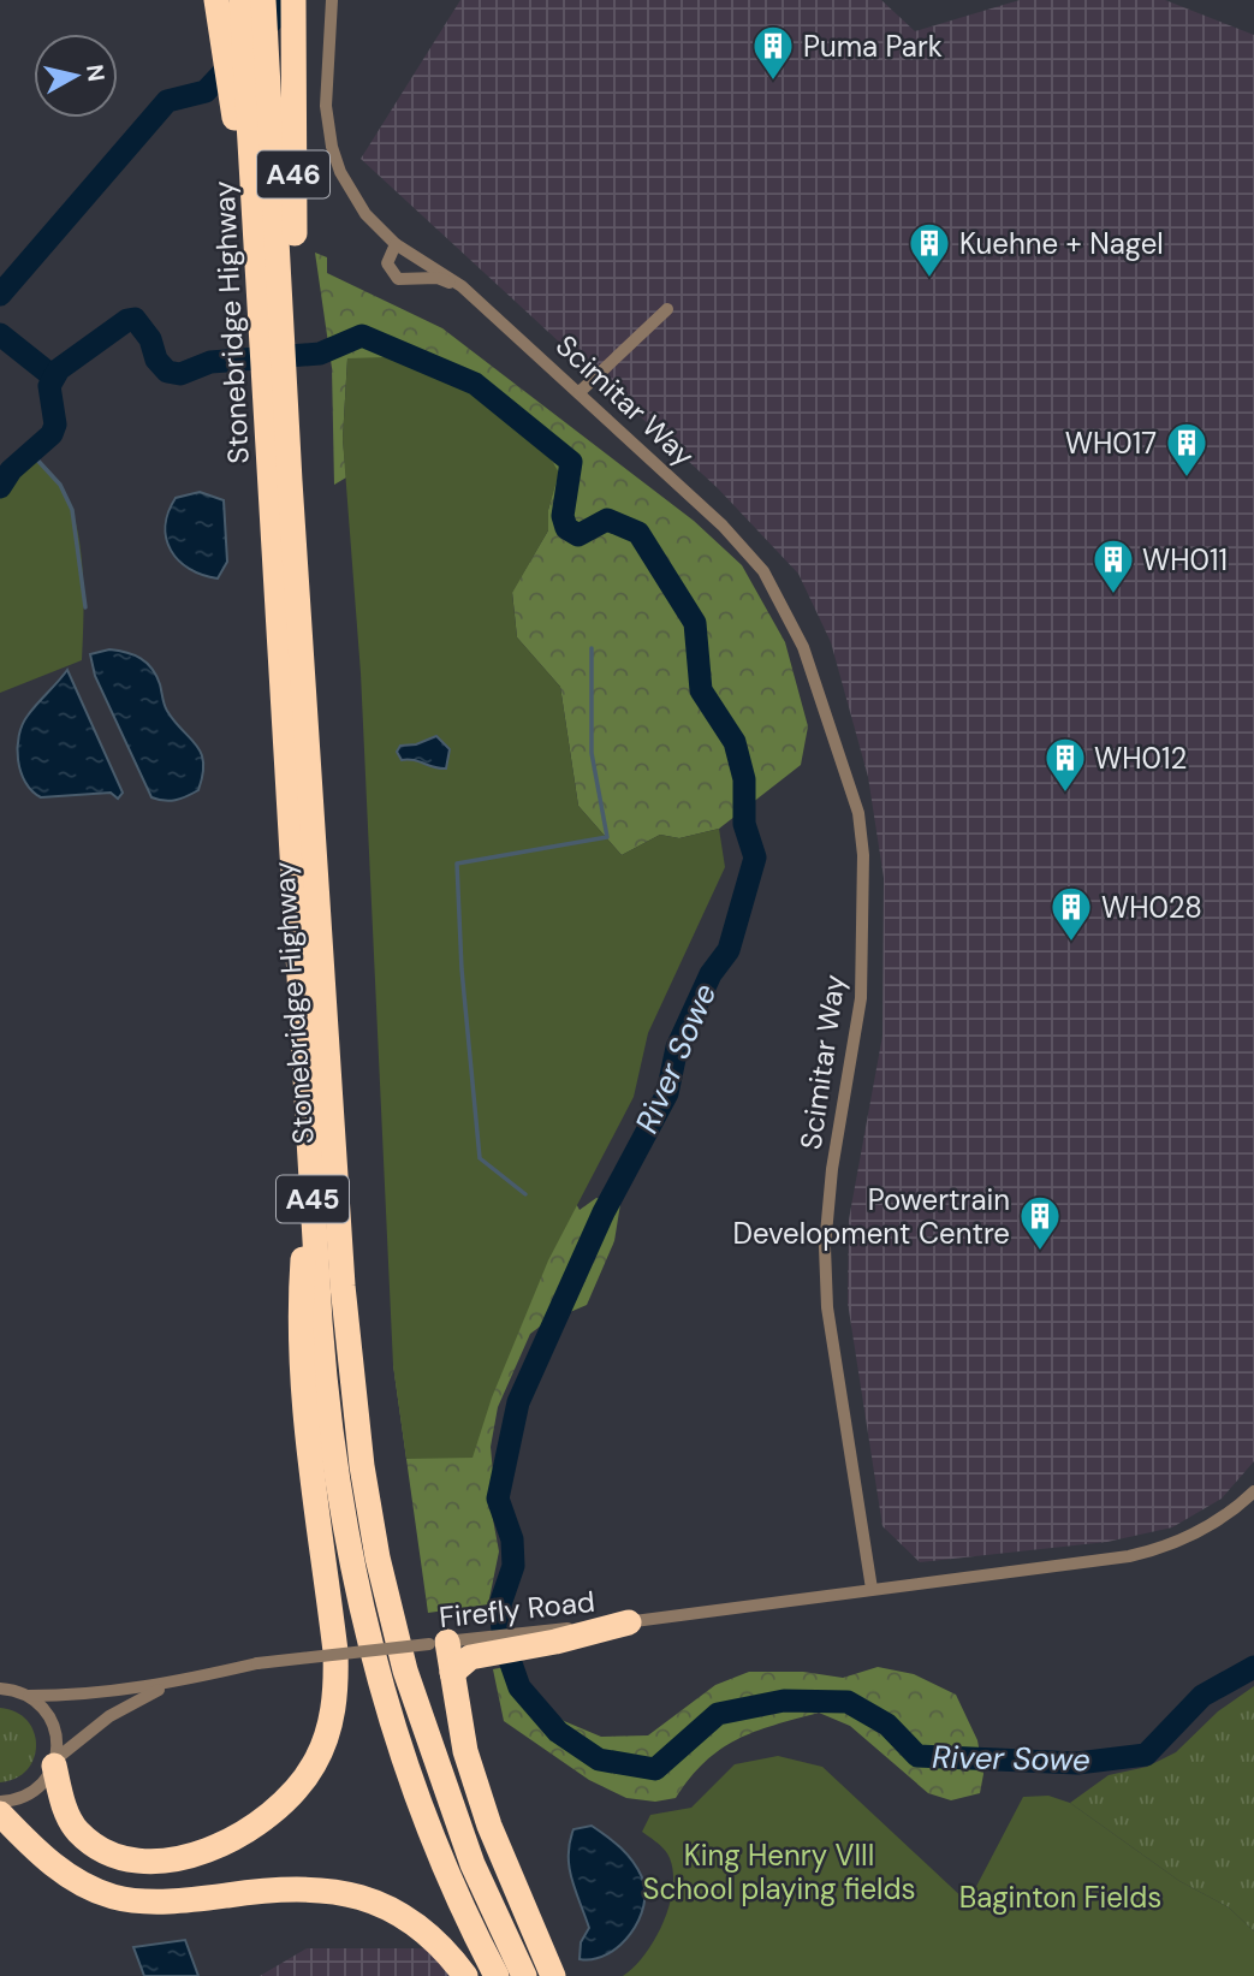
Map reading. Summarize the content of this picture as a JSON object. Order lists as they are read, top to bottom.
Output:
{
  "streets": {
    "highway": ["A46", "Stonebridge Highway", "A45"],
    "street": ["Scimitar Way", "Firefly Road"]
  },
  "crossings": [
    ["A46", "Stonebridge Highway"],
    ["Scimitar Way", "Firefly Road"]
  ],
  "water": ["River Sowe"],
  "parks": ["King Henry VIII School playing fields", "Baginton Fields"],
  "places": {
    "building": [
      "Puma Park",
      "Kuehne + Nagel",
      "WH017",
      "WH011",
      "WH012",
      "WH028",
      "Powertrain Development Centre"
    ]
  },
  "north": "right"
}
